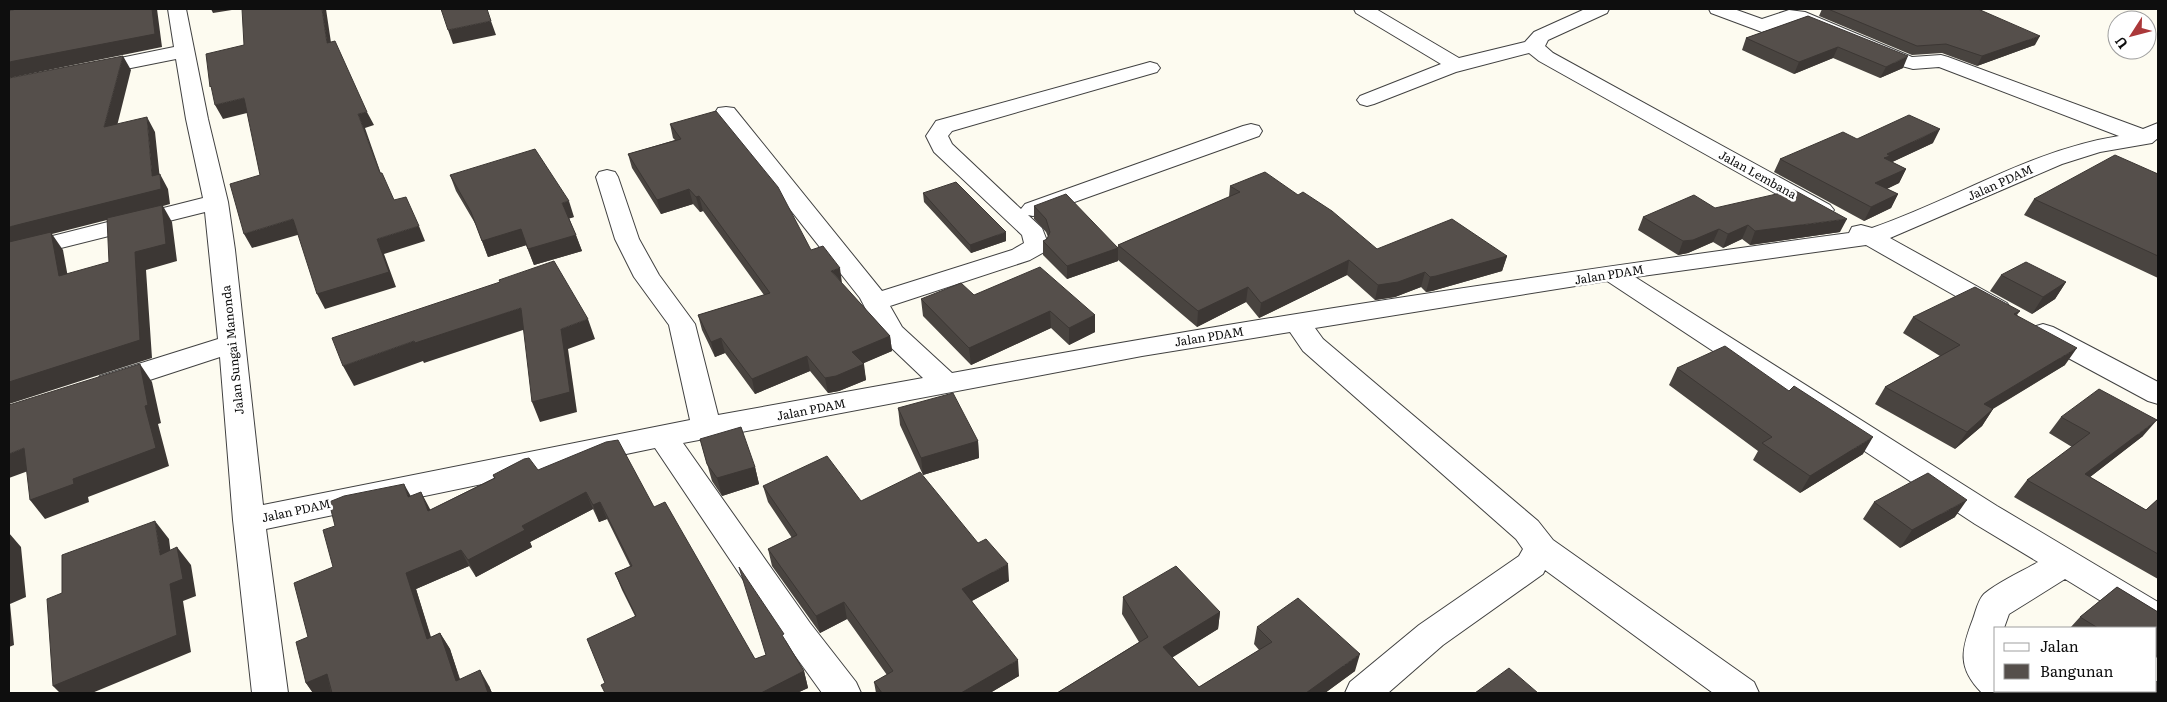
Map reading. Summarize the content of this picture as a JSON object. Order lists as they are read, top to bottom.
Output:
{
  "streets": {
    "street": ["Jalan Lembana", "Jalan PDAM", "Jalan Sungai Manonda"]
  },
  "crossings": [
    ["Jalan Lembana", "Jalan PDAM"],
    ["Jalan PDAM", "Jalan Sungai Manonda"]
  ],
  "legend": ["Jalan", "Bangunan"],
  "north": "bottom left"
}
